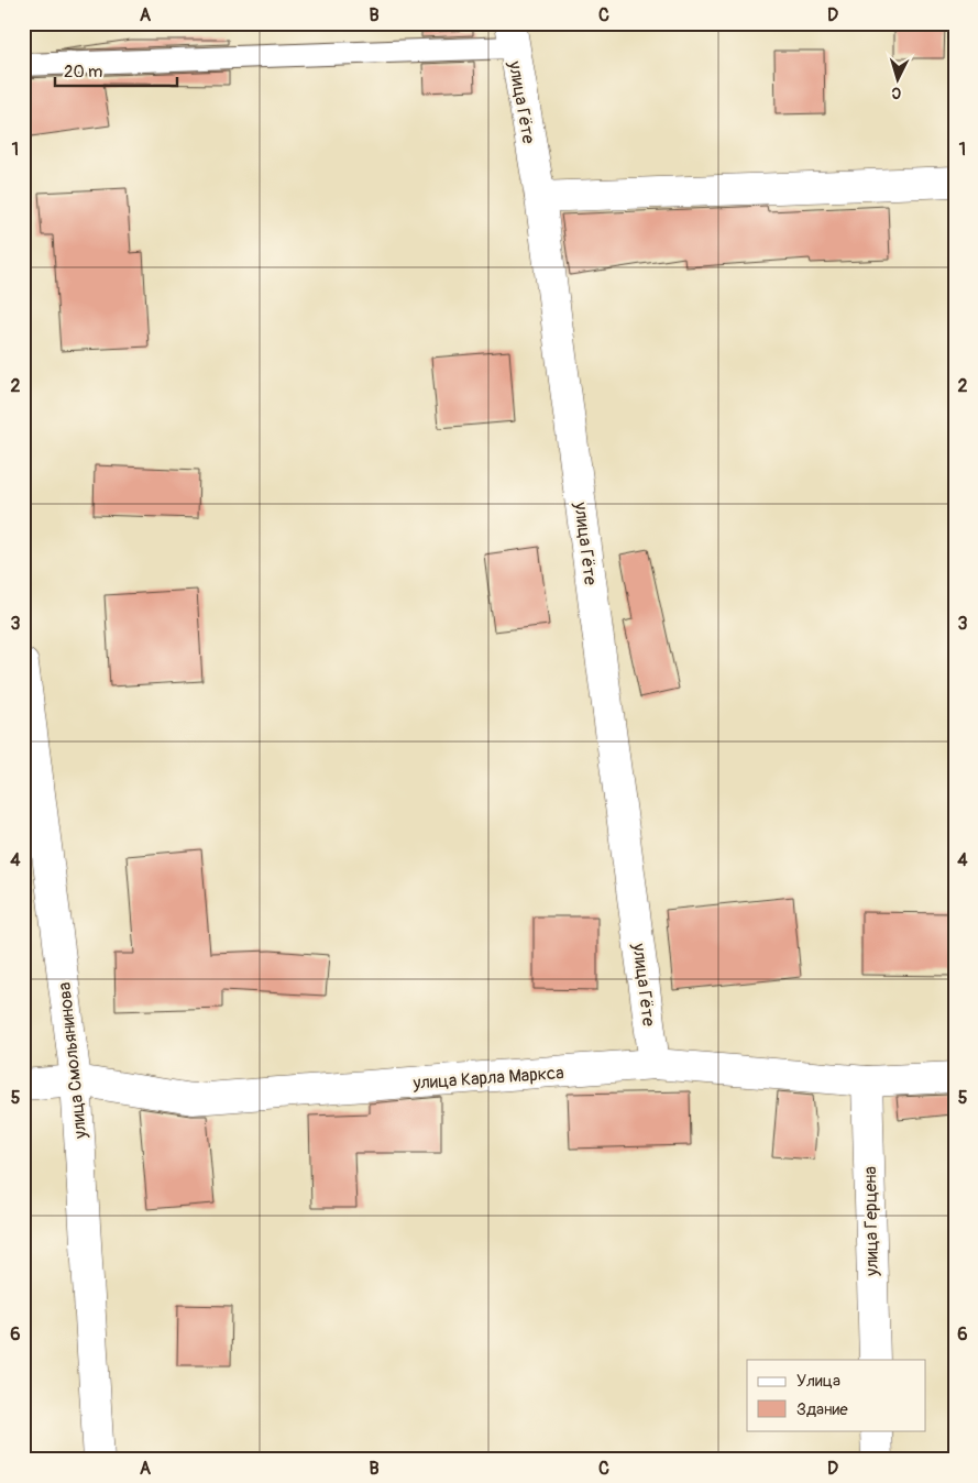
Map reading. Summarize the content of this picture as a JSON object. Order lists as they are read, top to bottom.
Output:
{
  "streets": {
    "street": [
      "улица Гёте",
      "улица Смольянинова",
      "улица Карла Маркса",
      "улица Герцена"
    ]
  },
  "crossings": [
    ["улица Гёте", "улица Карла Маркса"],
    ["улица Смольянинова", "улица Карла Маркса"],
    ["улица Карла Маркса", "улица Герцена"]
  ],
  "legend": ["Улица", "Здание"],
  "scale_bar": "20 m",
  "north": "bottom",
  "grid": {
    "columns": [
      "A",
      "B",
      "C",
      "D"
    ],
    "rows": [
      "1",
      "2",
      "3",
      "4",
      "5",
      "6"
    ]
  }
}
